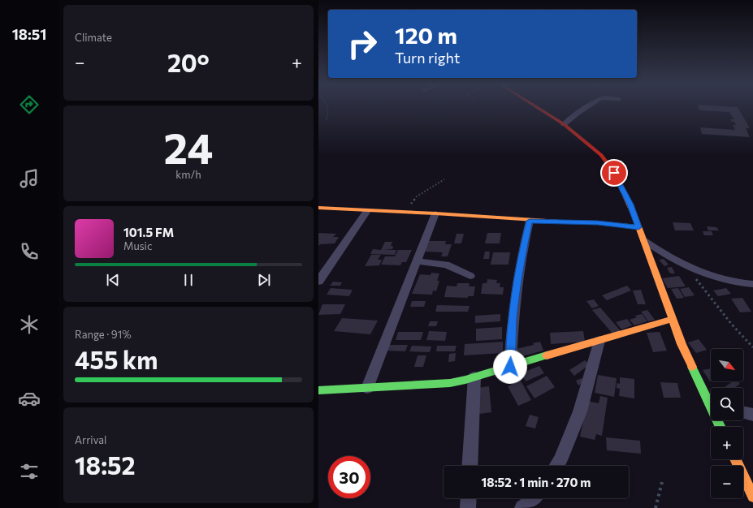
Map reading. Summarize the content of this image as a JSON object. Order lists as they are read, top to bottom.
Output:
{
  "north": "bottom right",
  "page": {
    "tabs": "18:51",
    "tile": [
      "Climate",
      ["24", "km/h"],
      ["Range · 91%", "455 km"],
      ["Arrival", "18:52"]
    ],
    "turn": ["120 m", "Turn right"],
    "heat": ["−", "20°", "+"],
    "song": ["101.5 FM", "Music"],
    "map_buttons": ["+", "−"],
    "limit": "30",
    "trip": "18:52 · 1 min · 270 m"
  }
}
